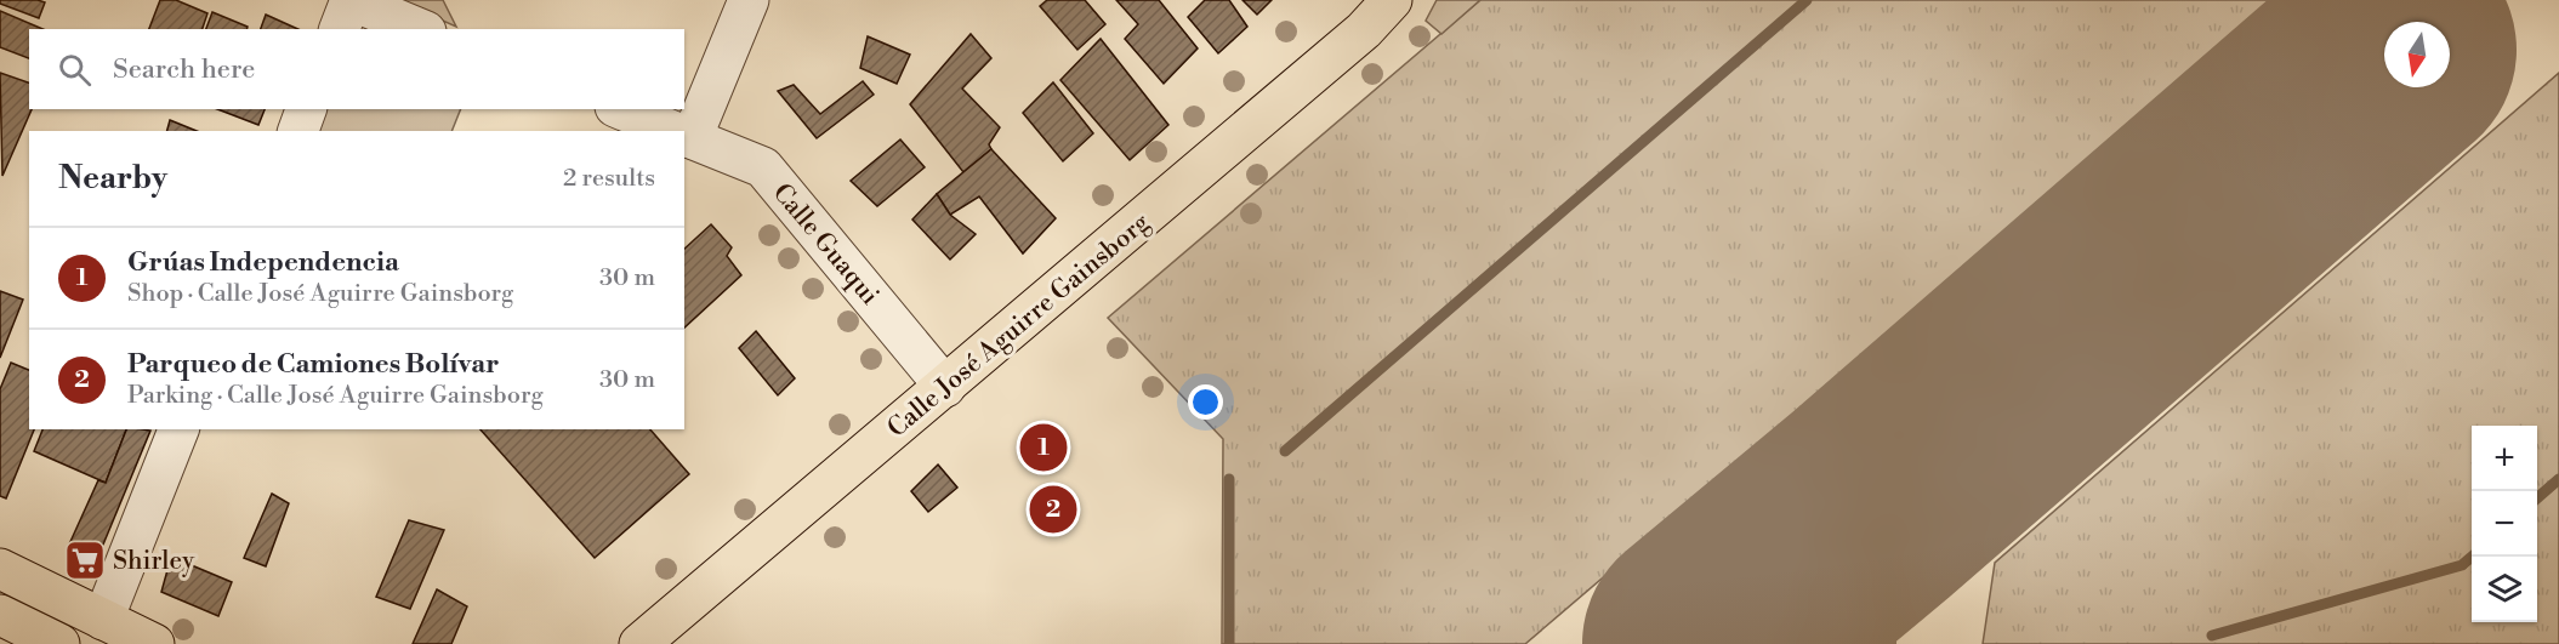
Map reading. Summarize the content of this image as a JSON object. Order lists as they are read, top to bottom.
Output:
{
  "streets": {
    "main road": ["Calle José Aguirre Gainsborg"],
    "street": ["Calle Guaqui"]
  },
  "crossings": [
    ["Calle Guaqui", "Calle José Aguirre Gainsborg"]
  ],
  "places": {
    "supermarket": ["Shirley"]
  },
  "north": "bottom",
  "page": {
    "search": "Search here",
    "heading": ["Nearby", "2 results"],
    "list": [
      {
        "mark": "1",
        "name": "Grúas Independencia",
        "note": "Shop · Calle José Aguirre Gainsborg",
        "value": "30 m"
      },
      {
        "mark": "2",
        "name": "Parqueo de Camiones Bolívar",
        "note": "Parking · Calle José Aguirre Gainsborg",
        "value": "30 m"
      }
    ],
    "pins": ["1", "2"],
    "map_buttons": ["+", "−"]
  }
}
